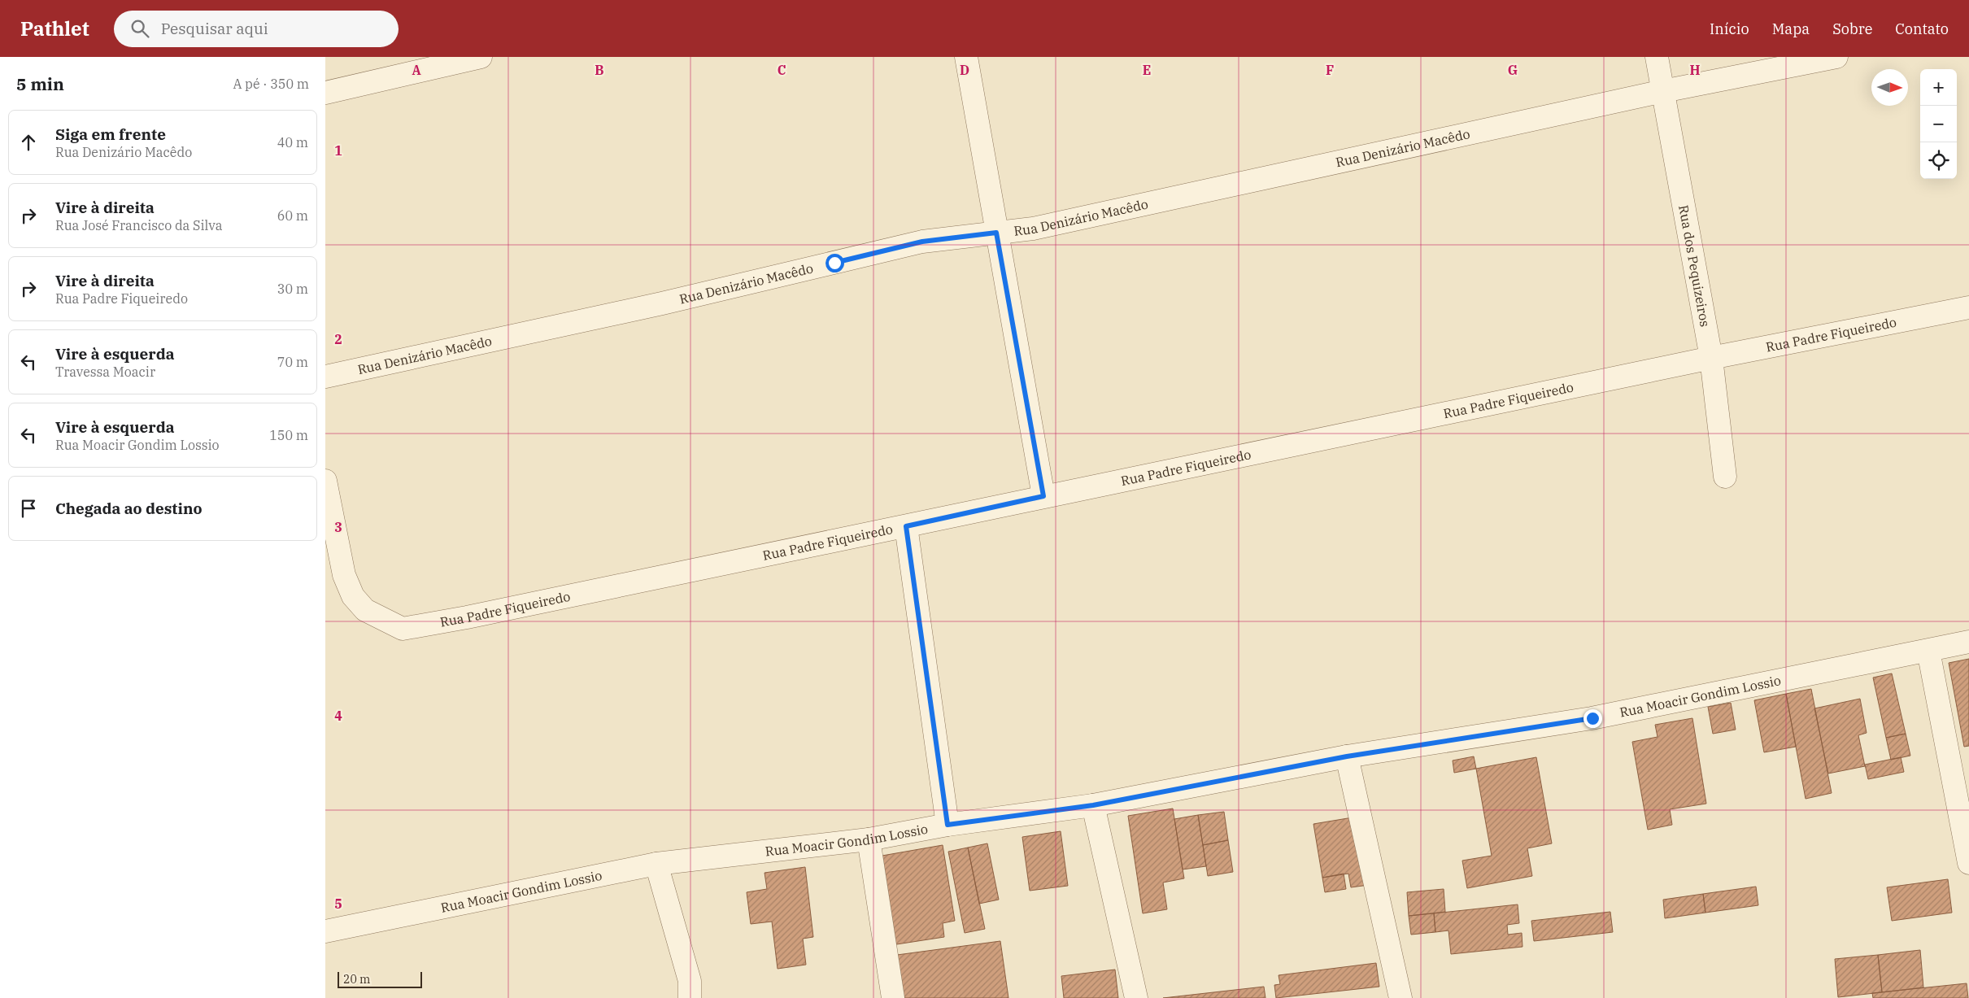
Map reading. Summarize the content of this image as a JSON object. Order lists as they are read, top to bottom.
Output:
{
  "streets": {
    "street": [
      "Rua Denizário Macêdo",
      "Rua dos Pequizeiros",
      "Rua Padre Fiqueiredo",
      "Rua Moacir Gondim Lossio"
    ]
  },
  "crossings": [
    ["Rua Denizário Macêdo", "Rua dos Pequizeiros"],
    ["Rua dos Pequizeiros", "Rua Padre Fiqueiredo"]
  ],
  "scale_bar": "20 m",
  "north": "right",
  "page": {
    "header": "Pathlet",
    "search": "Pesquisar aqui",
    "nav": [
      "Início",
      "Mapa",
      "Sobre",
      "Contato"
    ],
    "heading": ["5 min", "A pé · 350 m"],
    "map_buttons": ["+", "−"],
    "list": [
      ["Siga em frente", "Rua Denizário Macêdo", "40 m"],
      ["Vire à direita", "Rua José Francisco da Silva", "60 m"],
      ["Vire à direita", "Rua Padre Fiqueiredo", "30 m"],
      ["Vire à esquerda", "Travessa Moacir", "70 m"],
      ["Vire à esquerda", "Rua Moacir Gondim Lossio", "150 m"],
      "Chegada ao destino"
    ],
    "scale": "20 m"
  },
  "grid": {
    "columns": [
      "A",
      "B",
      "C",
      "D",
      "E",
      "F",
      "G",
      "H"
    ],
    "rows": [
      "1",
      "2",
      "3",
      "4",
      "5"
    ]
  }
}
